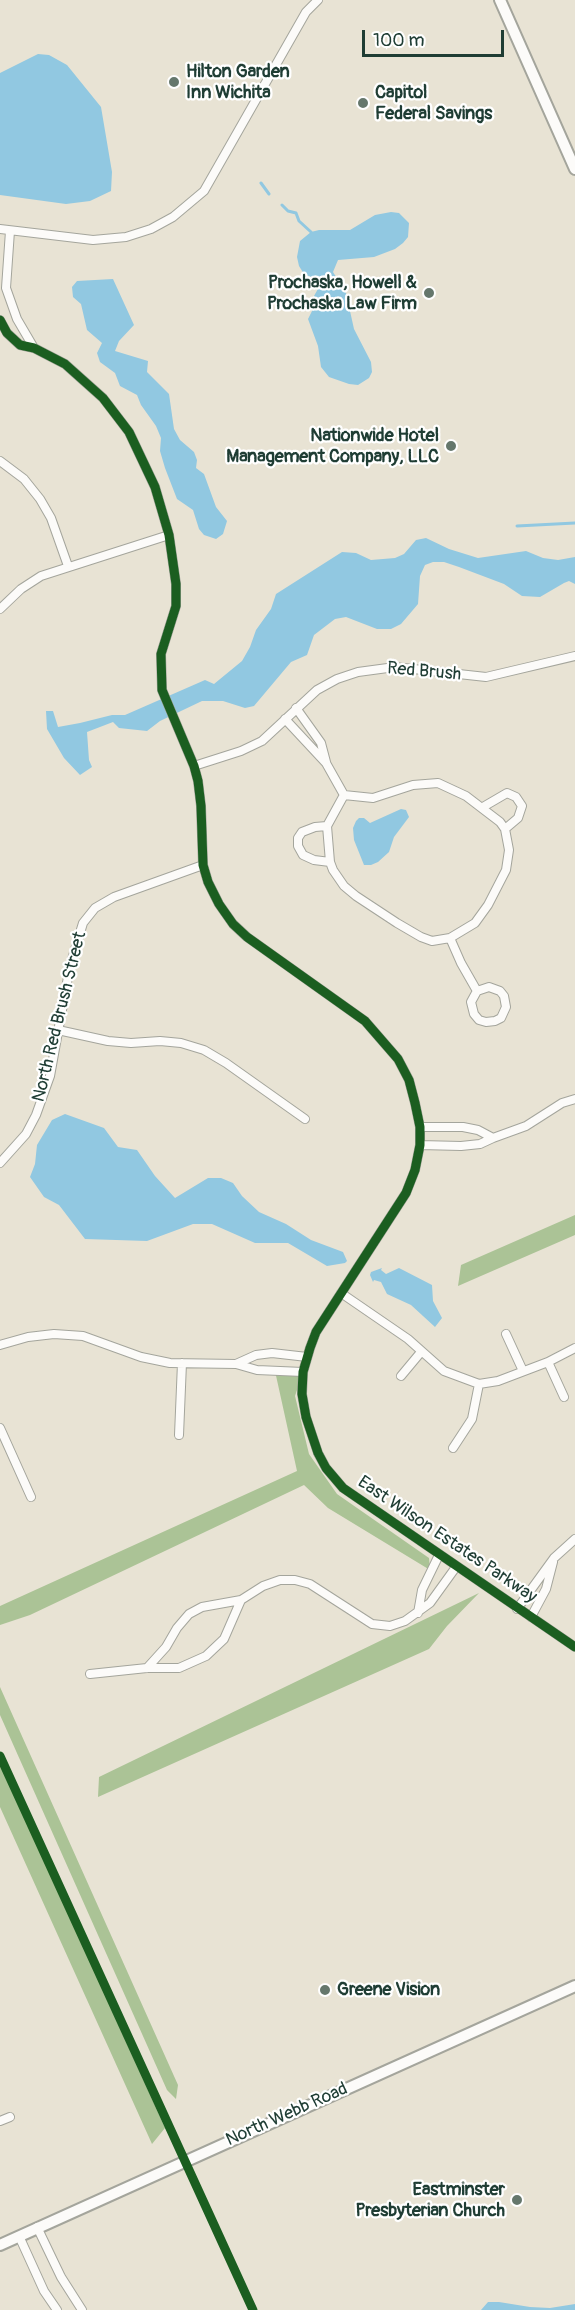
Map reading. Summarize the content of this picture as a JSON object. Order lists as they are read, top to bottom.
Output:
{
  "streets": {
    "main road": ["North Webb Road"],
    "street": ["Red Brush", "North Red Brush Street", "East Wilson Estates Parkway"]
  },
  "crossings": [
    ["North Red Brush Street", "East Wilson Estates Parkway"]
  ],
  "places": [
    "Hilton Garden Inn Wichita",
    "Capitol Federal Savings",
    "Prochaska, Howell & Prochaska Law Firm",
    "Nationwide Hotel Management Company, LLC",
    "Greene Vision",
    "Eastminster Presbyterian Church"
  ],
  "scale_bar": "100 m"
}
